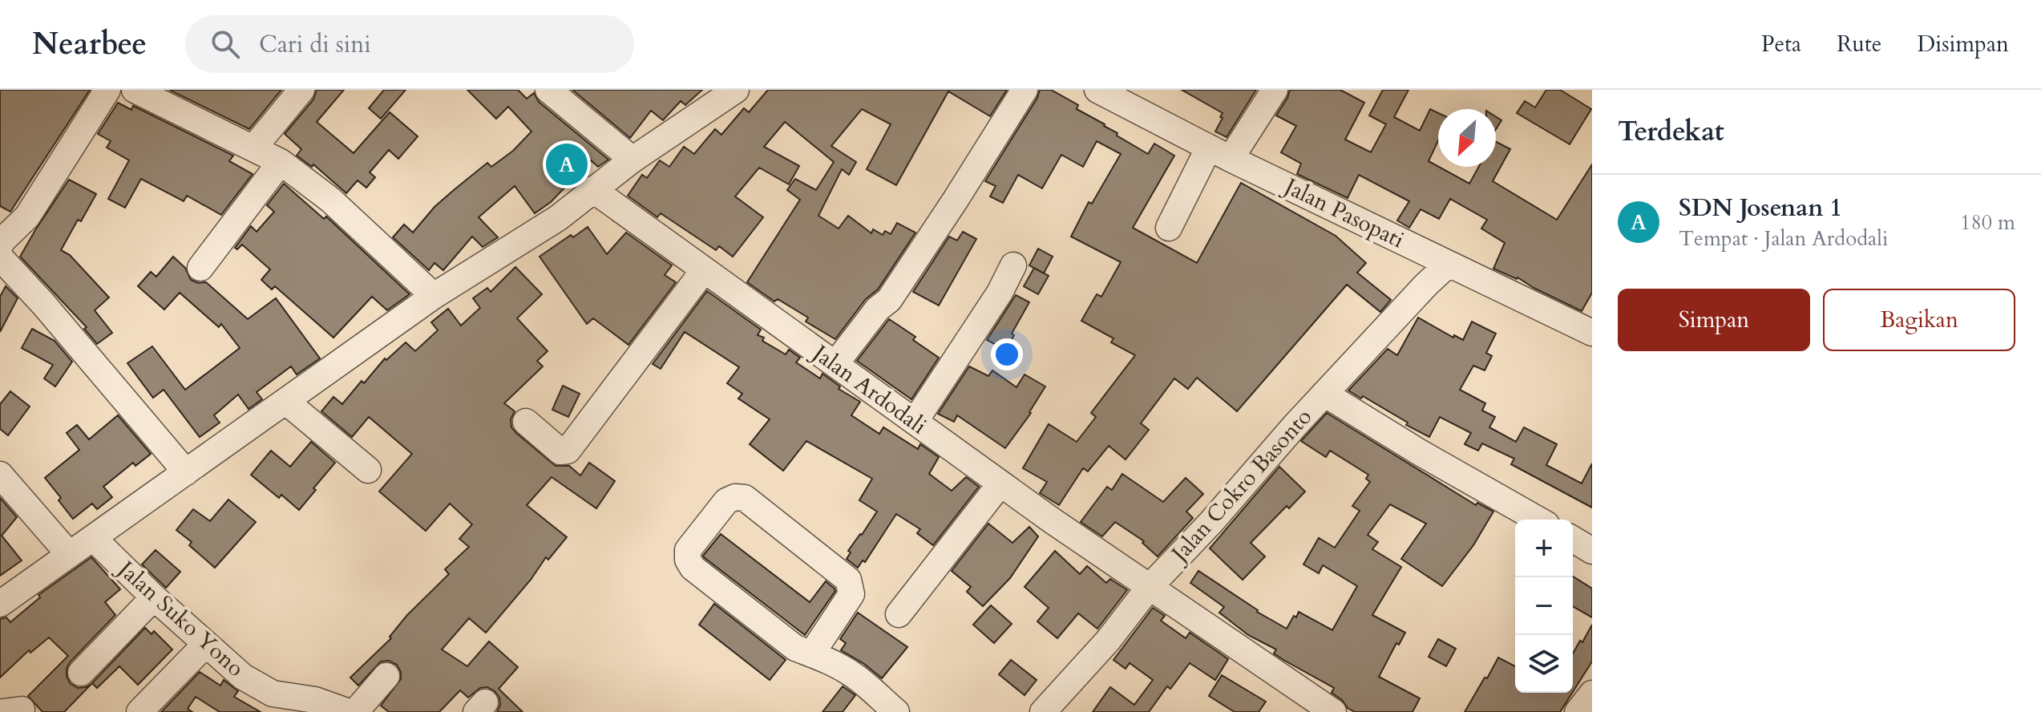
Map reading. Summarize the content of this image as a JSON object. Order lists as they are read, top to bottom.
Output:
{
  "streets": {
    "street": [
      "Jalan Pasopati",
      "Jalan Ardodali",
      "Jalan Cokro Basonto",
      "Jalan Suko Yono"
    ]
  },
  "crossings": [
    ["Jalan Pasopati", "Jalan Cokro Basonto"],
    ["Jalan Ardodali", "Jalan Cokro Basonto"]
  ],
  "north": "bottom left",
  "page": {
    "header": "Nearbee",
    "search": "Cari di sini",
    "nav": ["Peta", "Rute", "Disimpan"],
    "heading": "Terdekat",
    "pins": "A",
    "list": [
      {
        "mark": "A",
        "name": "SDN Josenan 1",
        "note": "Tempat · Jalan Ardodali",
        "value": "180 m"
      }
    ],
    "buttons": ["Simpan", "Bagikan"],
    "map_buttons": ["+", "−"]
  }
}
